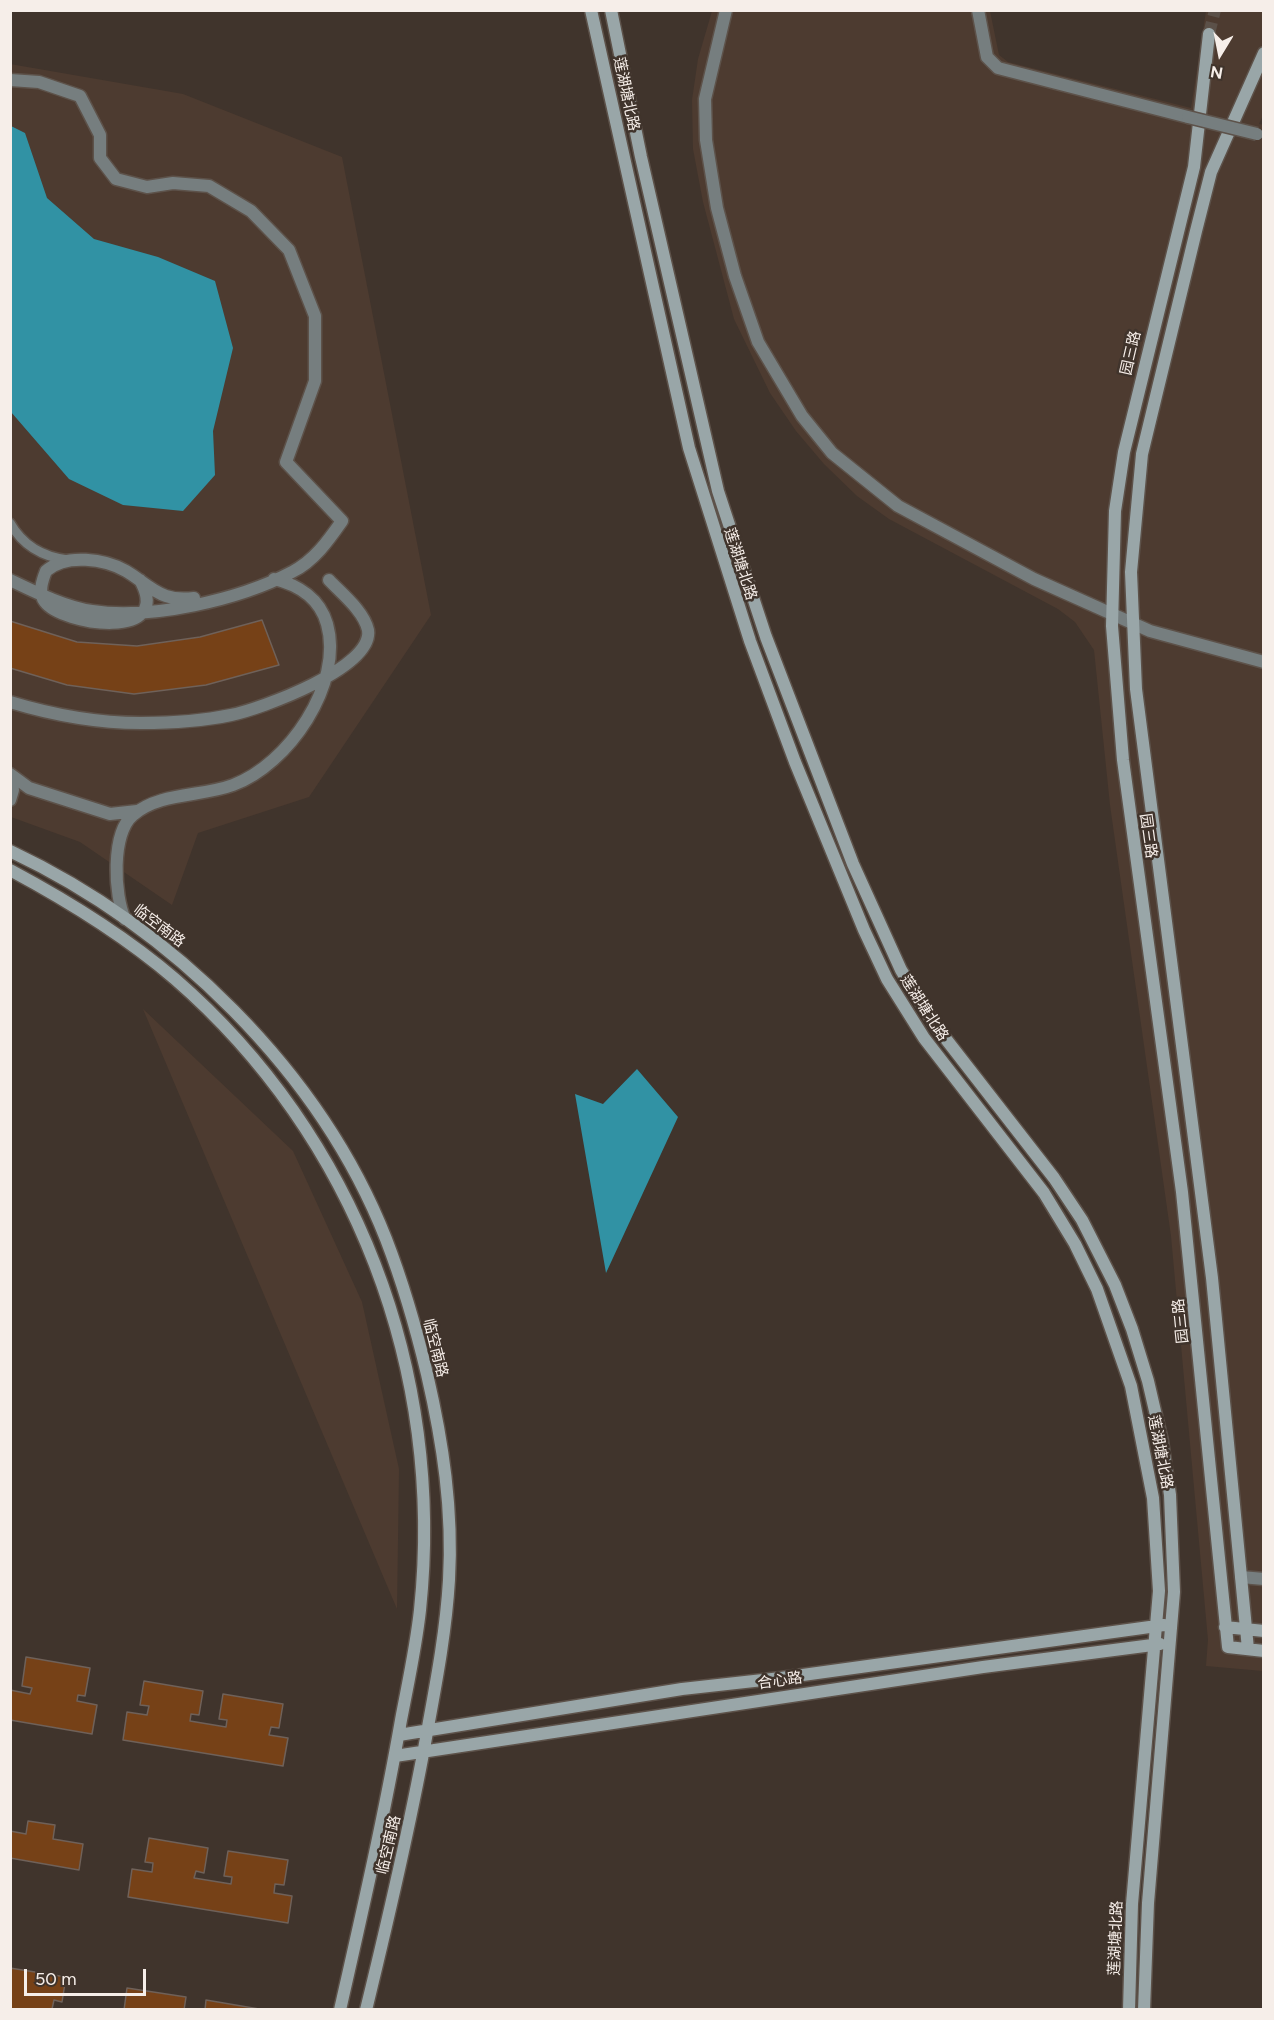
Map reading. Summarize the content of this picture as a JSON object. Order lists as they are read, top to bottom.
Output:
{
  "streets": {
    "main road": [
      "莲湖塘北路",
      "园三路",
      "临空南路",
      "合心路"
    ]
  },
  "crossings": [
    ["莲湖塘北路", "合心路"],
    ["临空南路", "合心路"]
  ],
  "scale_bar": "50 m",
  "north": "bottom"
}
